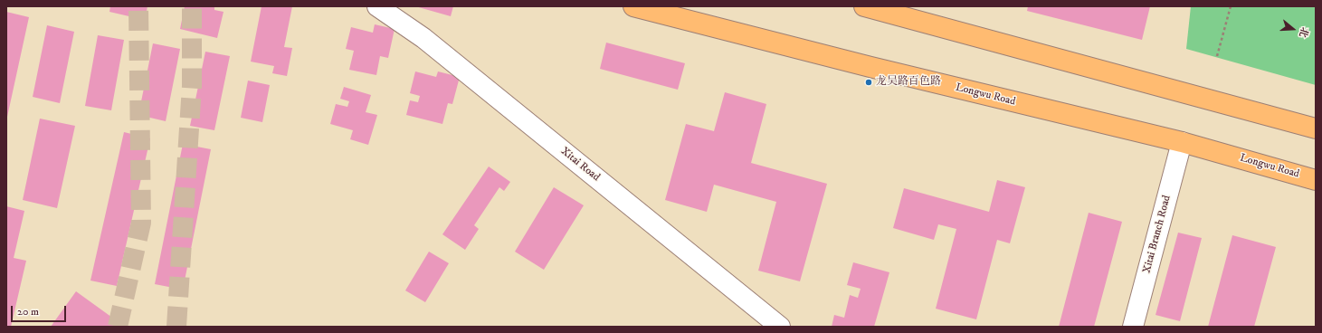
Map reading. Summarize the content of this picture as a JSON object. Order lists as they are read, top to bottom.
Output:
{
  "streets": {
    "main road": ["Longwu Road"],
    "street": ["Xitai Road", "Xitai Branch Road"]
  },
  "crossings": [
    ["Longwu Road", "Xitai Branch Road"]
  ],
  "places": ["龙吴路百色路"],
  "scale_bar": "20 m",
  "north": "right"
}
